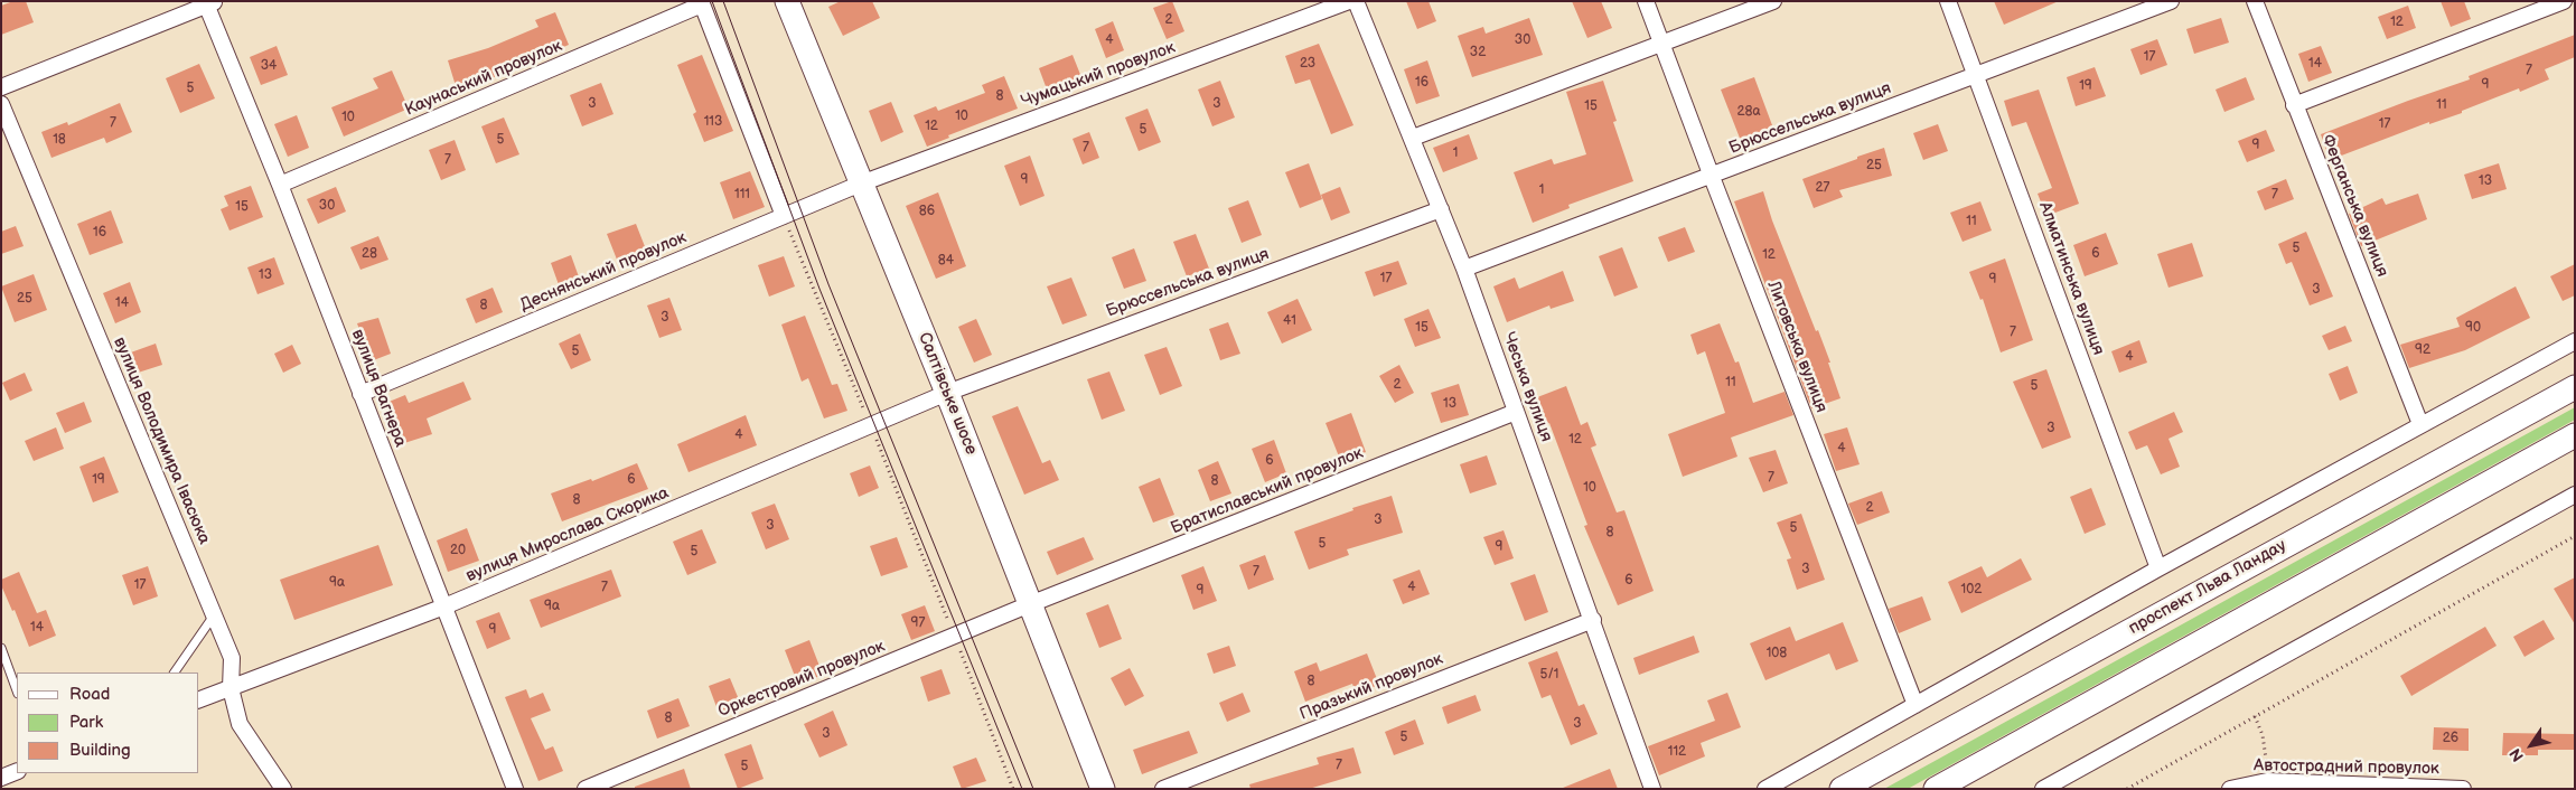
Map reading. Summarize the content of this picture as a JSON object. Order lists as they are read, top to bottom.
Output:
{
  "streets": {
    "main road": ["Салтівське шосе", "проспект Льва Ландау"],
    "street": [
      "Чумацький провулок",
      "Каунаський провулок",
      "Брюссельська вулиця",
      "Ферганська вулиця",
      "Деснянський провулок",
      "Алматинська вулиця",
      "Литовська вулиця",
      "Чеська вулиця",
      "вулиця Вагнера",
      "вулиця Володимира Івасюка",
      "Братиславський провулок",
      "вулиця Мирослава Скорика",
      "Оркестровий провулок",
      "Празький провулок",
      "Автострадний провулок"
    ]
  },
  "crossings": [
    ["Чумацький провулок", "Деснянський провулок"],
    ["Чумацький провулок", "Салтівське шосе"],
    ["Каунаський провулок", "вулиця Вагнера"],
    ["Брюссельська вулиця", "Алматинська вулиця"],
    ["Брюссельська вулиця", "Литовська вулиця"],
    ["Брюссельська вулиця", "Чеська вулиця"],
    ["Брюссельська вулиця", "Салтівське шосе"],
    ["Брюссельська вулиця", "вулиця Мирослава Скорика"],
    ["Деснянський провулок", "вулиця Вагнера"],
    ["Деснянський провулок", "Салтівське шосе"],
    ["Чеська вулиця", "Братиславський провулок"],
    ["Чеська вулиця", "Празький провулок"],
    ["вулиця Вагнера", "вулиця Мирослава Скорика"],
    ["Салтівське шосе", "Братиславський провулок"],
    ["Салтівське шосе", "вулиця Мирослава Скорика"],
    ["Салтівське шосе", "Оркестровий провулок"],
    ["вулиця Володимира Івасюка", "вулиця Мирослава Скорика"],
    ["Братиславський провулок", "Оркестровий провулок"]
  ],
  "house_numbers": [
    "2",
    "12",
    "4",
    "30",
    "32",
    "17",
    "23",
    "14",
    "34",
    "7",
    "16",
    "9",
    "19",
    "5",
    "8",
    "3",
    "3",
    "11",
    "15",
    "28а",
    "10",
    "10",
    "113",
    "7",
    "17",
    "12",
    "5",
    "18",
    "5",
    "9",
    "7",
    "1",
    "7",
    "25",
    "9",
    "13",
    "27",
    "1",
    "111",
    "7",
    "30",
    "15",
    "86",
    "11",
    "16",
    "5",
    "28",
    "6",
    "12",
    "84",
    "13",
    "17",
    "9",
    "3",
    "25",
    "14",
    "8",
    "3",
    "41",
    "15",
    "90",
    "7",
    "92",
    "5",
    "4",
    "11",
    "2",
    "5",
    "13",
    "3",
    "4",
    "12",
    "4",
    "6",
    "7",
    "19",
    "6",
    "8",
    "10",
    "8",
    "2",
    "3",
    "3",
    "5",
    "8",
    "5",
    "9",
    "20",
    "5",
    "3",
    "7",
    "6",
    "9а",
    "17",
    "7",
    "4",
    "102",
    "9",
    "9а",
    "97",
    "14",
    "9",
    "108",
    "5/1",
    "8",
    "8",
    "3",
    "3",
    "5",
    "26",
    "112",
    "7",
    "5"
  ],
  "legend": ["Road", "Park", "Building"],
  "north": "bottom left"
}
